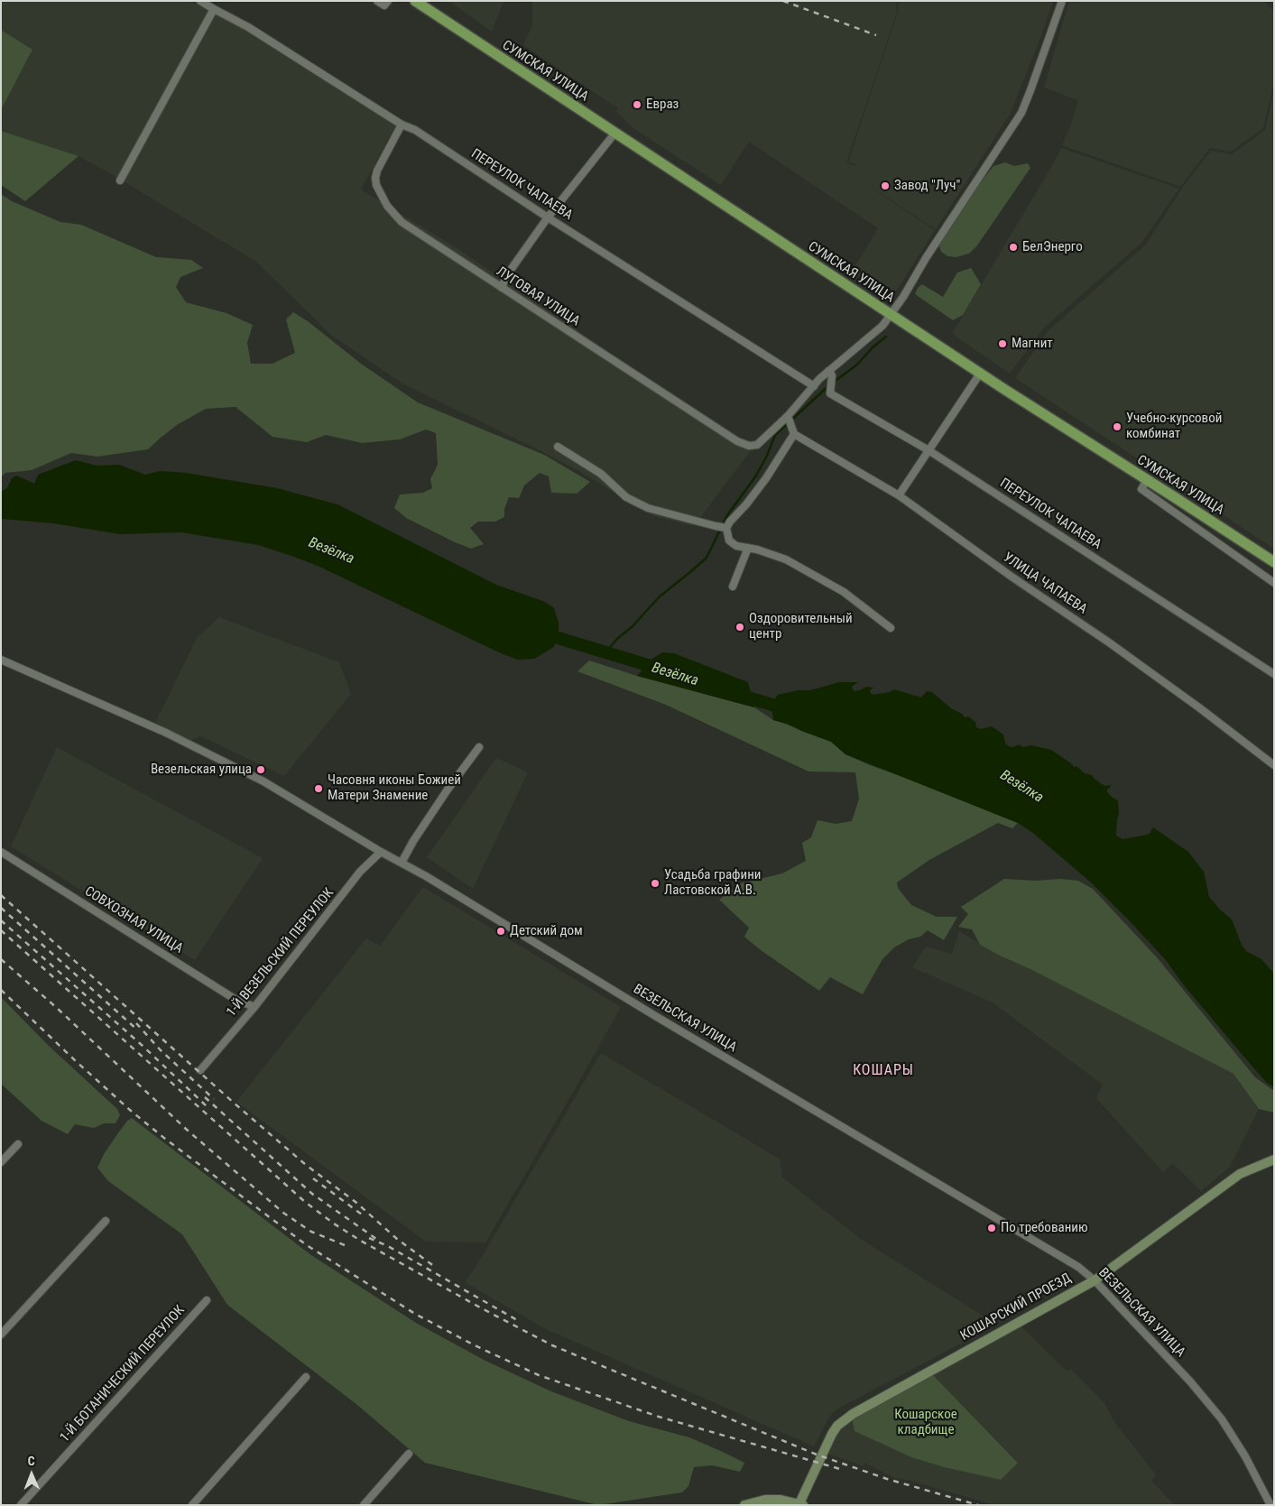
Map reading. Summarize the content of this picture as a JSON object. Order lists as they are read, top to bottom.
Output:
{
  "streets": {
    "main road": ["СУМСКАЯ УЛИЦА"],
    "street": [
      "ПЕРЕУЛОК ЧАПАЕВА",
      "ЛУГОВАЯ УЛИЦА",
      "УЛИЦА ЧАПАЕВА",
      "СОВХОЗНАЯ УЛИЦА",
      "1-Й ВЕЗЕЛЬСКИЙ ПЕРЕУЛОК",
      "ВЕЗЕЛЬСКАЯ УЛИЦА",
      "КОШАРСКИЙ ПРОЕЗД",
      "1-Й БОТАНИЧЕСКИЙ ПЕРЕУЛОК"
    ]
  },
  "crossings": [
    ["ПЕРЕУЛОК ЧАПАЕВА", "ЛУГОВАЯ УЛИЦА"],
    ["СОВХОЗНАЯ УЛИЦА", "1-Й ВЕЗЕЛЬСКИЙ ПЕРЕУЛОК"],
    ["1-Й ВЕЗЕЛЬСКИЙ ПЕРЕУЛОК", "ВЕЗЕЛЬСКАЯ УЛИЦА"],
    ["ВЕЗЕЛЬСКАЯ УЛИЦА", "КОШАРСКИЙ ПРОЕЗД"]
  ],
  "districts": ["КОШАРЫ"],
  "water": ["Везёлка"],
  "parks": ["Кошарское кладбище"],
  "places": [
    "Евраз",
    "Завод \"Луч\"",
    "БелЭнерго",
    "Магнит",
    "Учебно-курсовой комбинат",
    "Оздоровительный центр",
    "Везельская улица",
    "Часовня иконы Божией Матери Знамение",
    "Усадьба графини Ластовской А.В.",
    "Детский дом",
    "По требованию"
  ],
  "north": "top"
}
